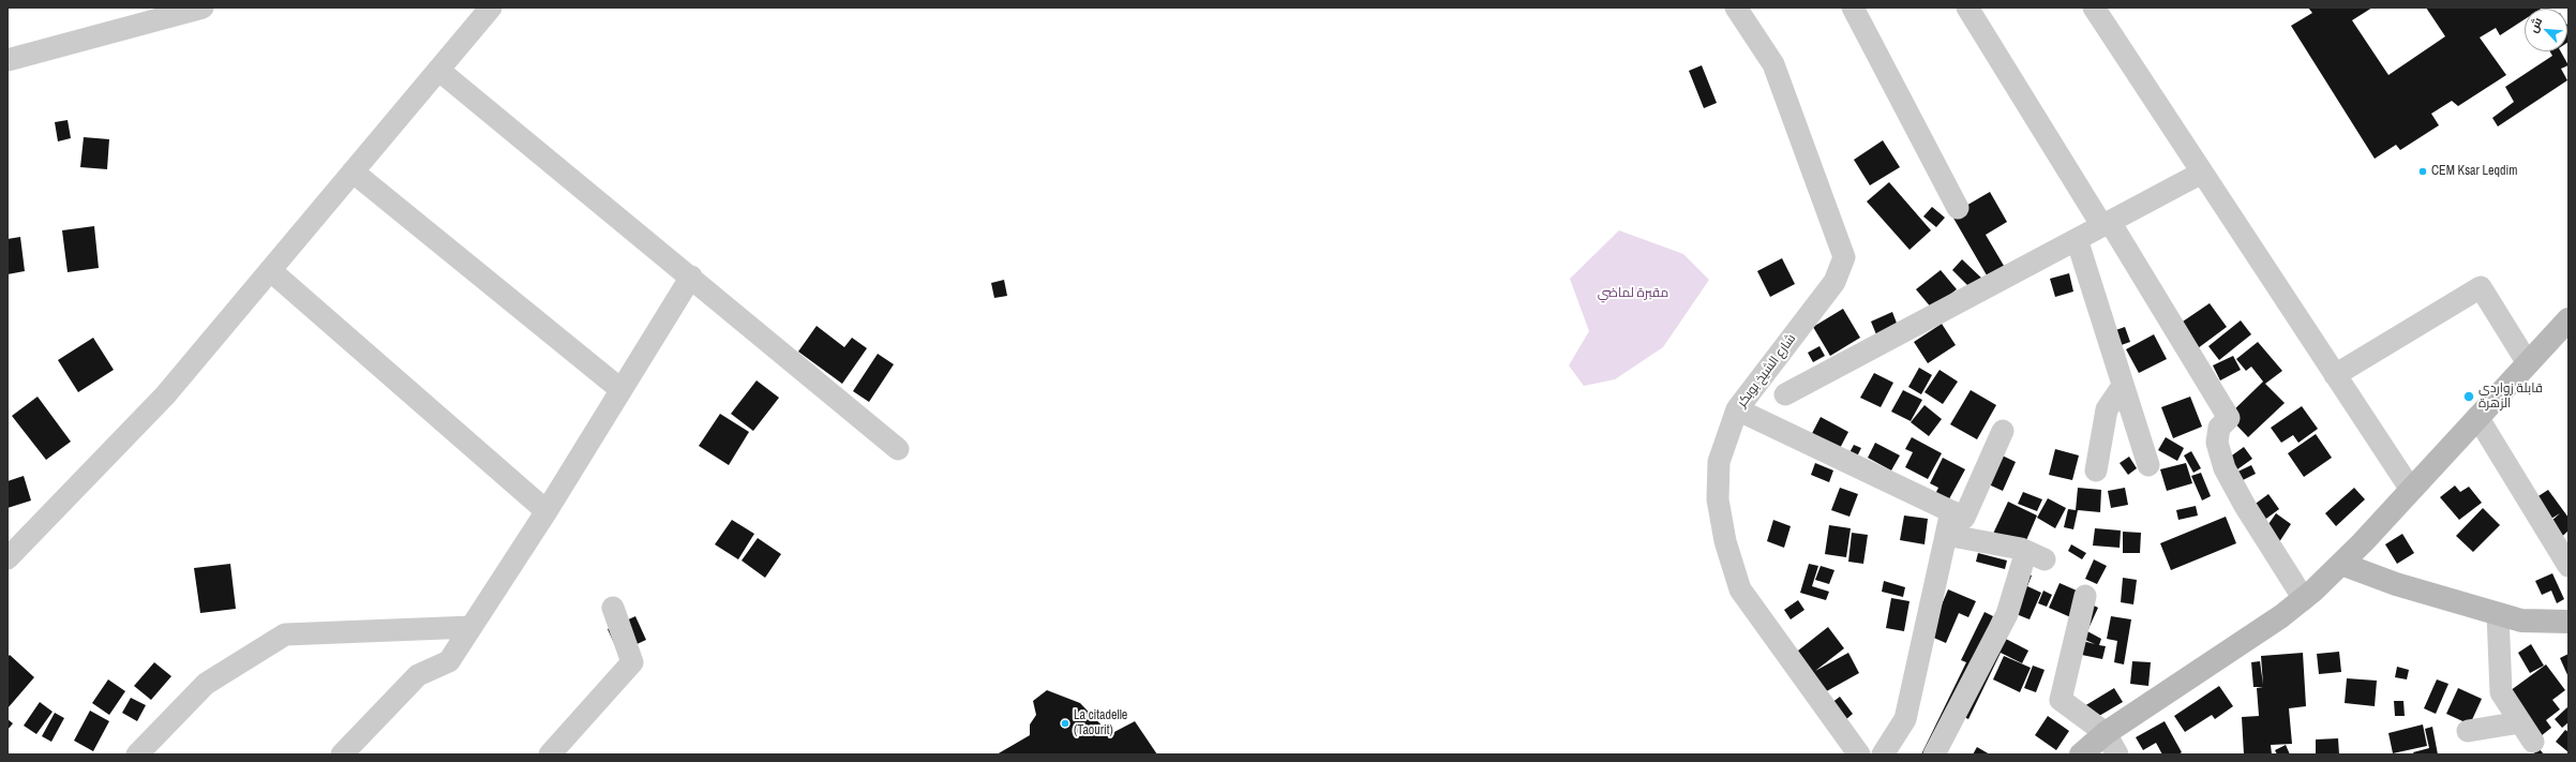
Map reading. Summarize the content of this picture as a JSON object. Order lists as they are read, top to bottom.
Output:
{
  "streets": {
    "street": ["شارع الشيخ بوبكر"]
  },
  "parks": ["مقبرة لماضي"],
  "places": ["CEM Ksar Leqdim", "قابلة زواردي الزهرة", "La citadelle (Taourit)"],
  "north": "top left"
}
